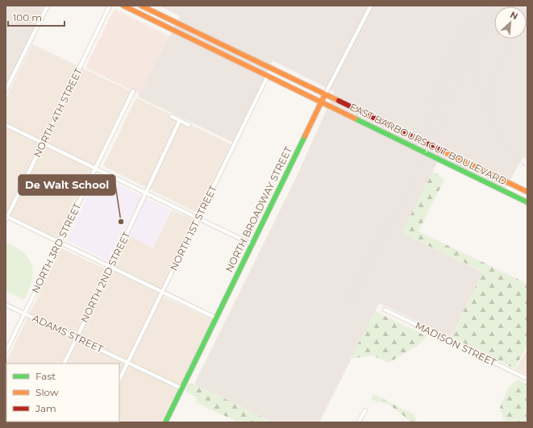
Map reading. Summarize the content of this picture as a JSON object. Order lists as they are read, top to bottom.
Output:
{
  "streets": {
    "street": [
      "NORTH 4TH STREET",
      "EAST BARBOURS CUT BOULEVARD",
      "NORTH BROADWAY STREET",
      "NORTH 1ST STREET",
      "NORTH 3RD STREET",
      "NORTH 2ND STREET",
      "ADAMS STREET",
      "MADISON STREET"
    ]
  },
  "crossings": [
    ["EAST BARBOURS CUT BOULEVARD", "NORTH BROADWAY STREET"],
    ["EAST BARBOURS CUT BOULEVARD", "NORTH 1ST STREET"],
    ["NORTH BROADWAY STREET", "ADAMS STREET"],
    ["NORTH 1ST STREET", "ADAMS STREET"],
    ["NORTH 3RD STREET", "ADAMS STREET"],
    ["NORTH 2ND STREET", "ADAMS STREET"]
  ],
  "places": ["De Walt School"],
  "legend": ["Fast", "Slow", "Jam"],
  "scale_bar": "100 m",
  "north": "top right"
}
